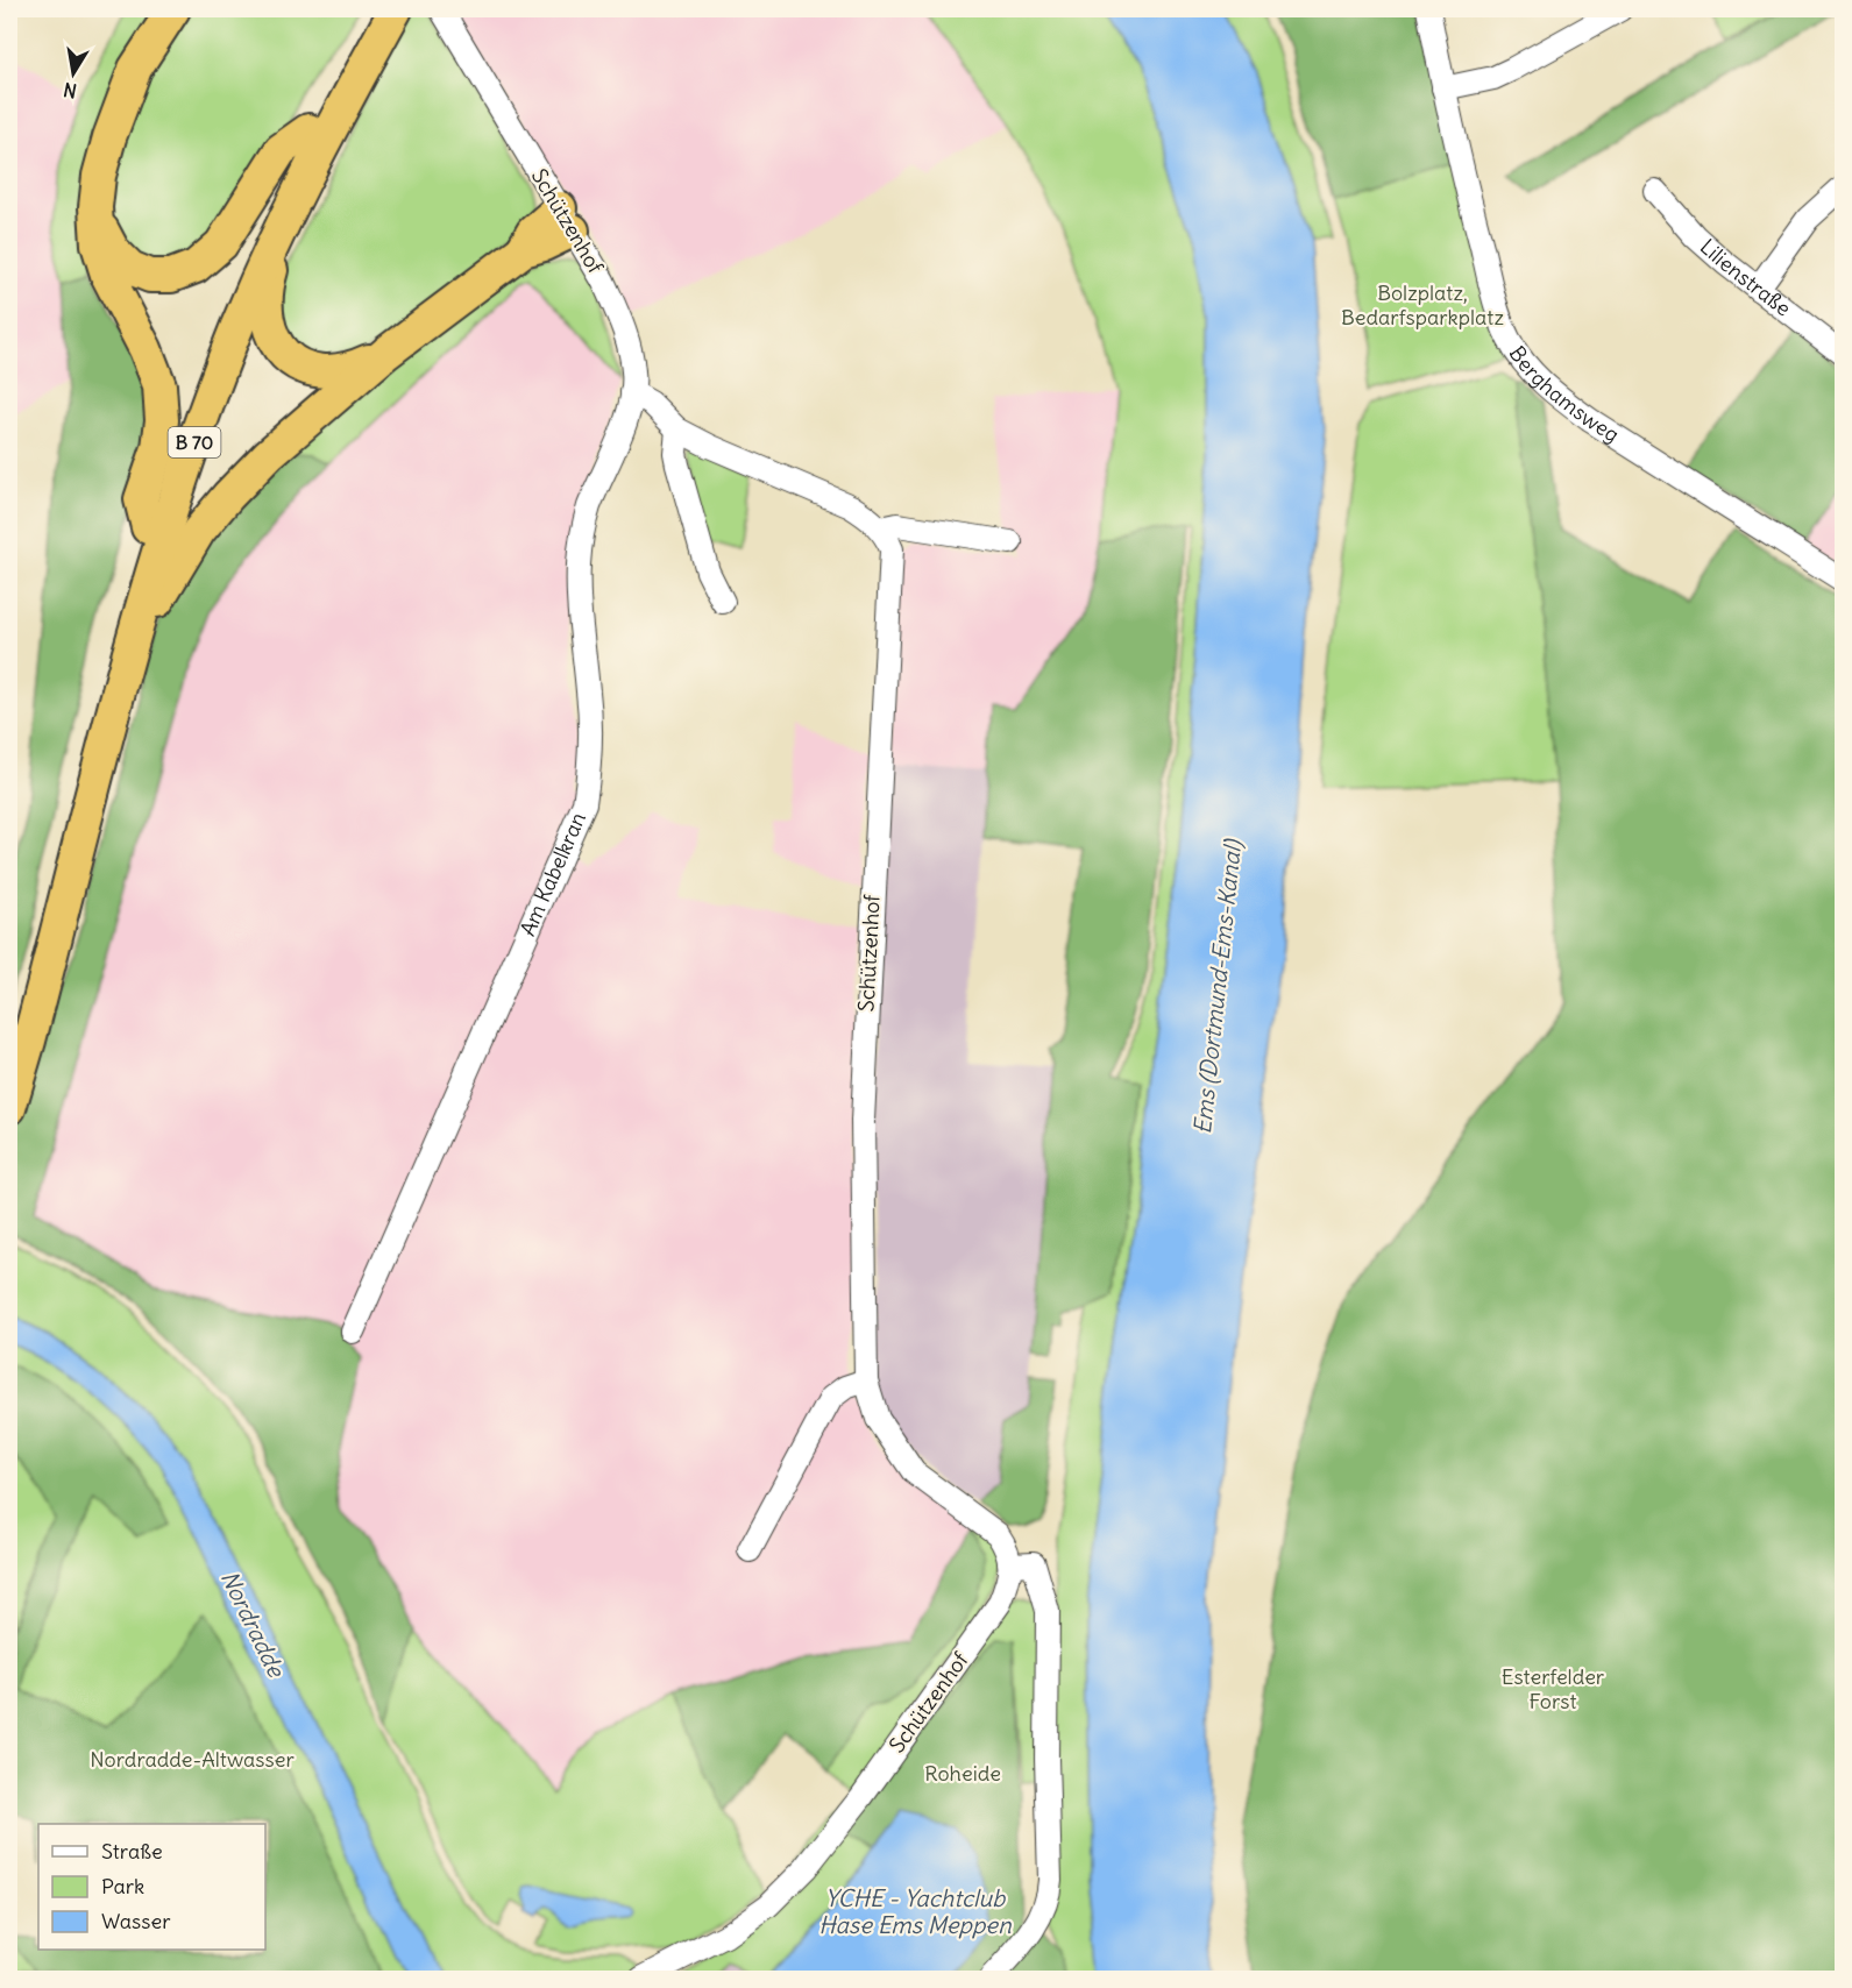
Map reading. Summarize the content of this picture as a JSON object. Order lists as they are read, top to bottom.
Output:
{
  "streets": {
    "highway": ["B 70"],
    "street": [
      "Schützenhof",
      "Lilienstraße",
      "Berghamsweg",
      "Am Kabelkran"
    ]
  },
  "crossings": [
    ["Schützenhof", "Am Kabelkran"]
  ],
  "water": ["Ems (Dortmund-Ems-Kanal)", "Nordradde", "YCHE - Yachtclub Hase Ems Meppen"],
  "parks": [
    "Bolzplatz, Bedarfsparkplatz",
    "Esterfelder Forst",
    "Nordradde-Altwasser",
    "Roheide"
  ],
  "legend": ["Straße", "Park", "Wasser"],
  "north": "bottom"
}
